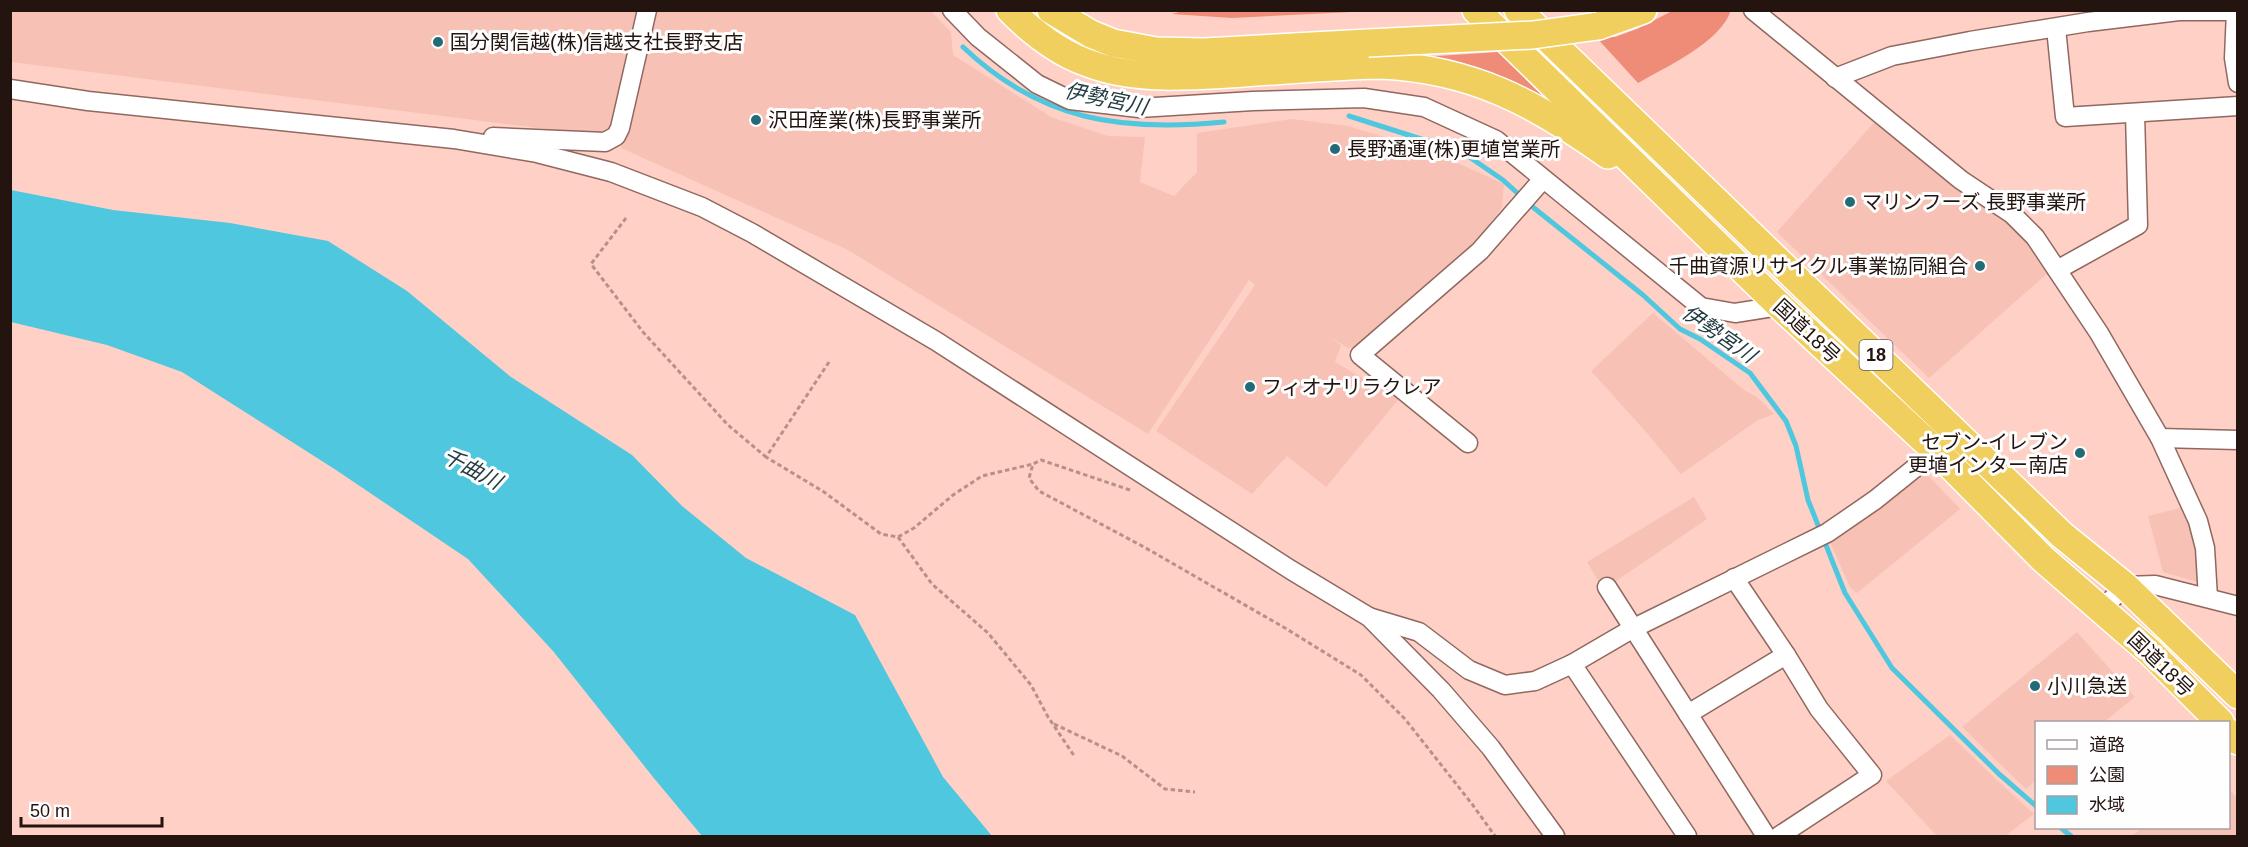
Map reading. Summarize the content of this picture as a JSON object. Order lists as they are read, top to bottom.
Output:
{
  "streets": {
    "highway": ["国道18号", "18"]
  },
  "water": ["伊勢宮川", "千曲川"],
  "places": [
    "国分関信越(株)信越支社長野支店",
    "沢田産業(株)長野事業所",
    "長野通運(株)更埴営業所",
    "マリンフーズ 長野事業所",
    "千曲資源リサイクル事業協同組合",
    "フィオナリラクレア",
    "セブン-イレブン 更埴インター南店",
    "小川急送"
  ],
  "legend": ["道路", "公園", "水域"],
  "scale_bar": "50 m"
}
